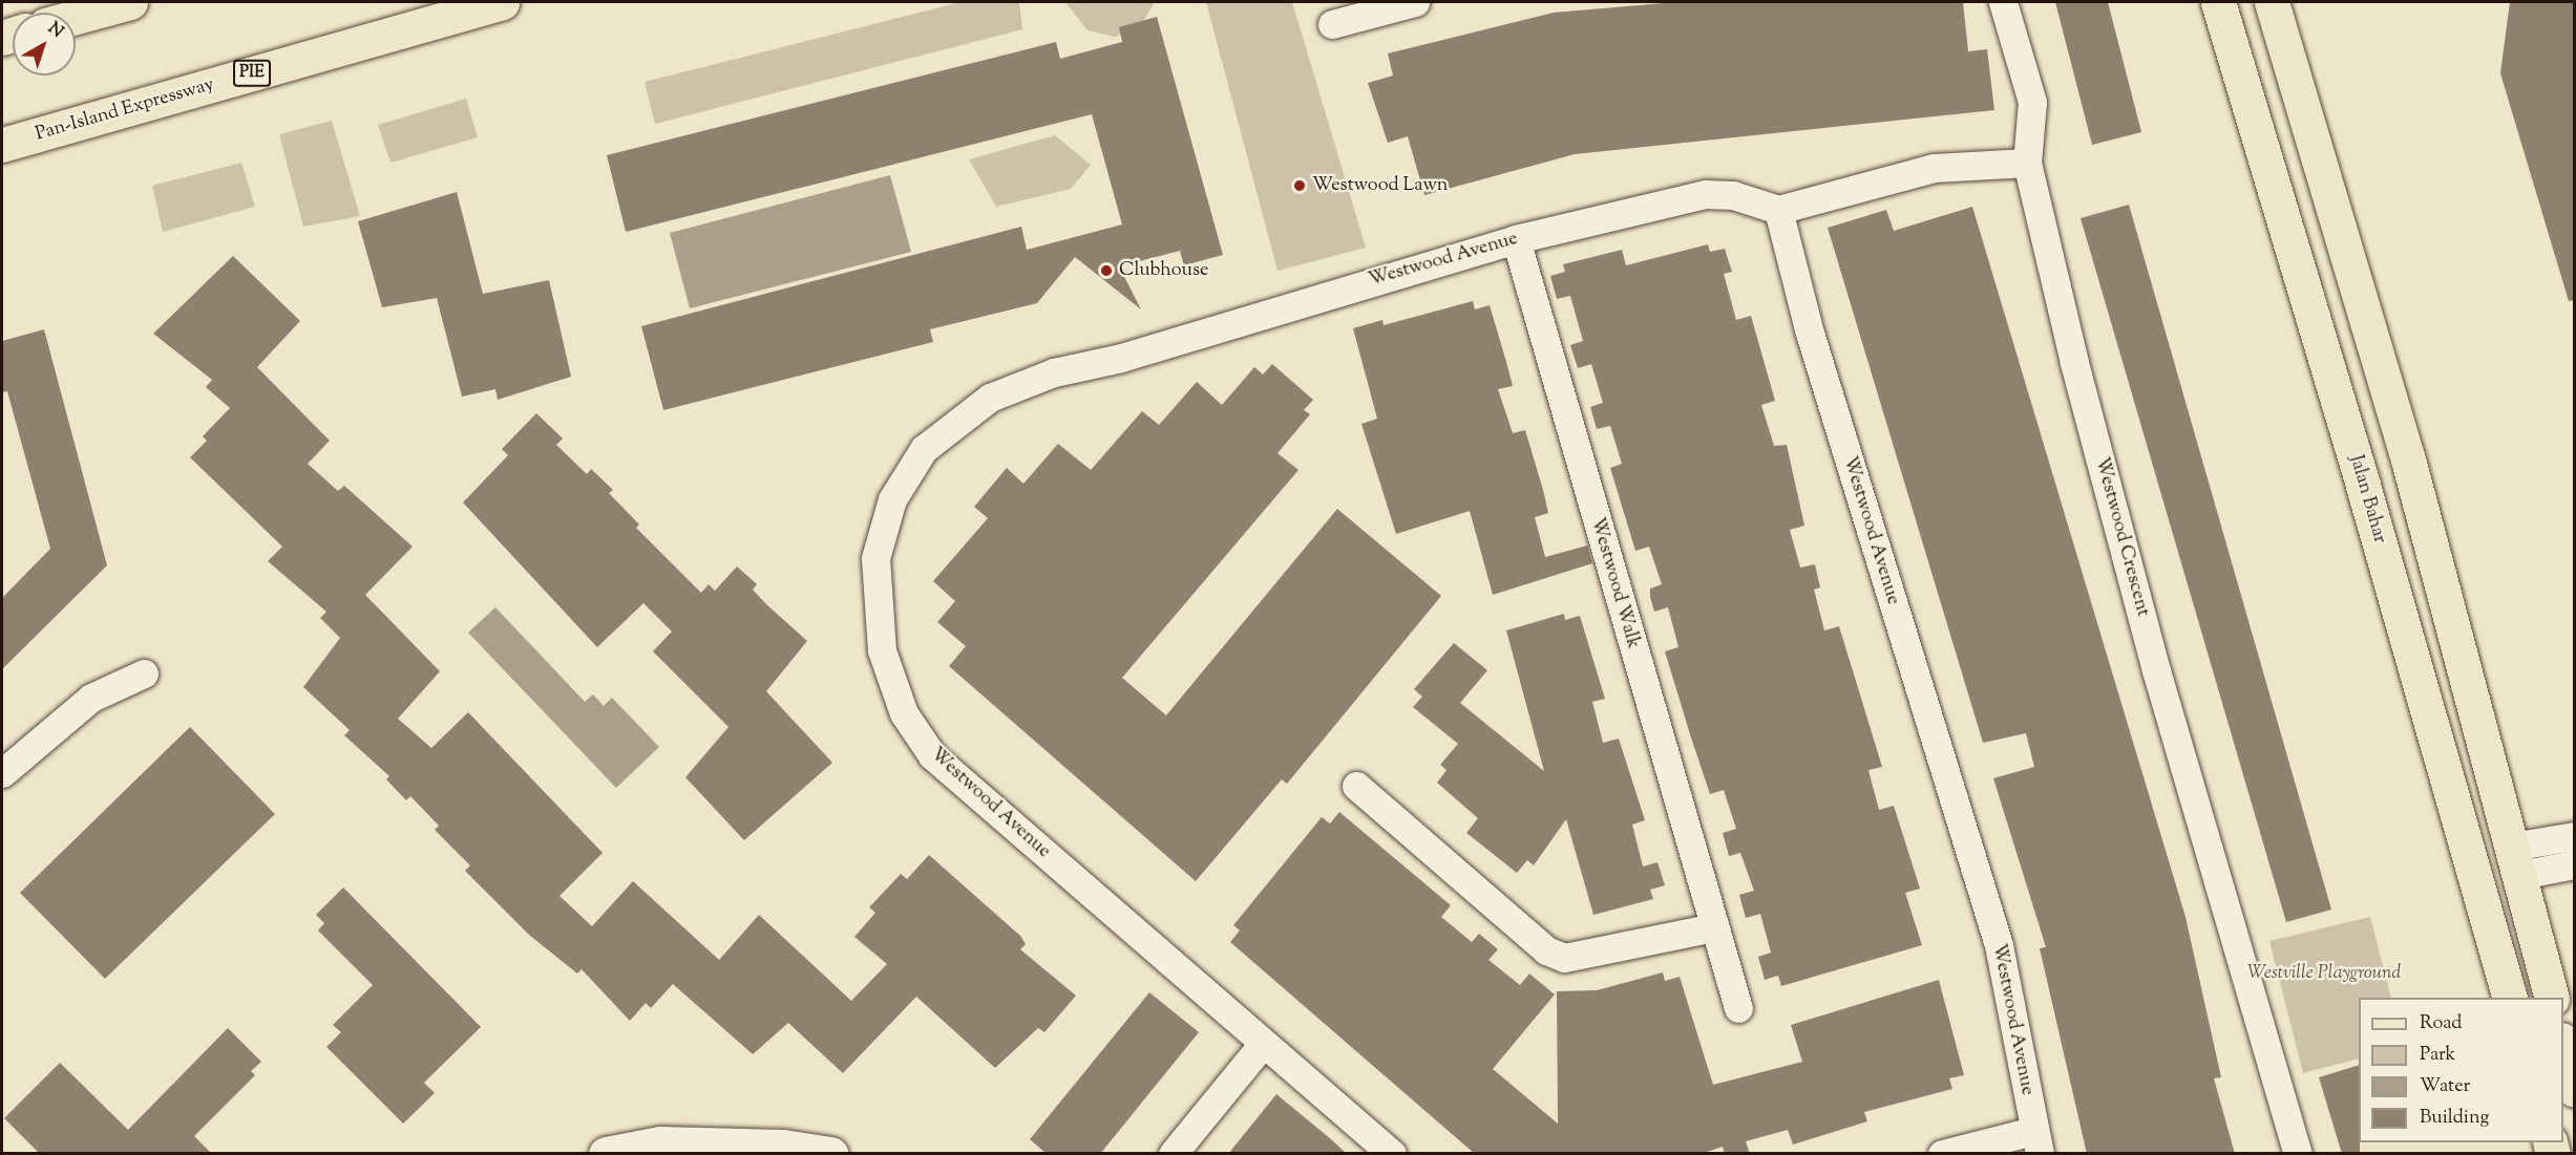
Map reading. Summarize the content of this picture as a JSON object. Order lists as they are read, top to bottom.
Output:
{
  "streets": {
    "main road": ["PIE", "Pan-Island Expressway", "Jalan Bahar"],
    "street": ["Westwood Avenue", "Westwood Crescent", "Westwood Walk"]
  },
  "crossings": [
    ["Westwood Avenue", "Westwood Walk"]
  ],
  "parks": ["Westville Playground"],
  "places": ["Westwood Lawn", "Clubhouse"],
  "legend": [
    "Road",
    "Park",
    "Water",
    "Building"
  ],
  "north": "top right"
}
